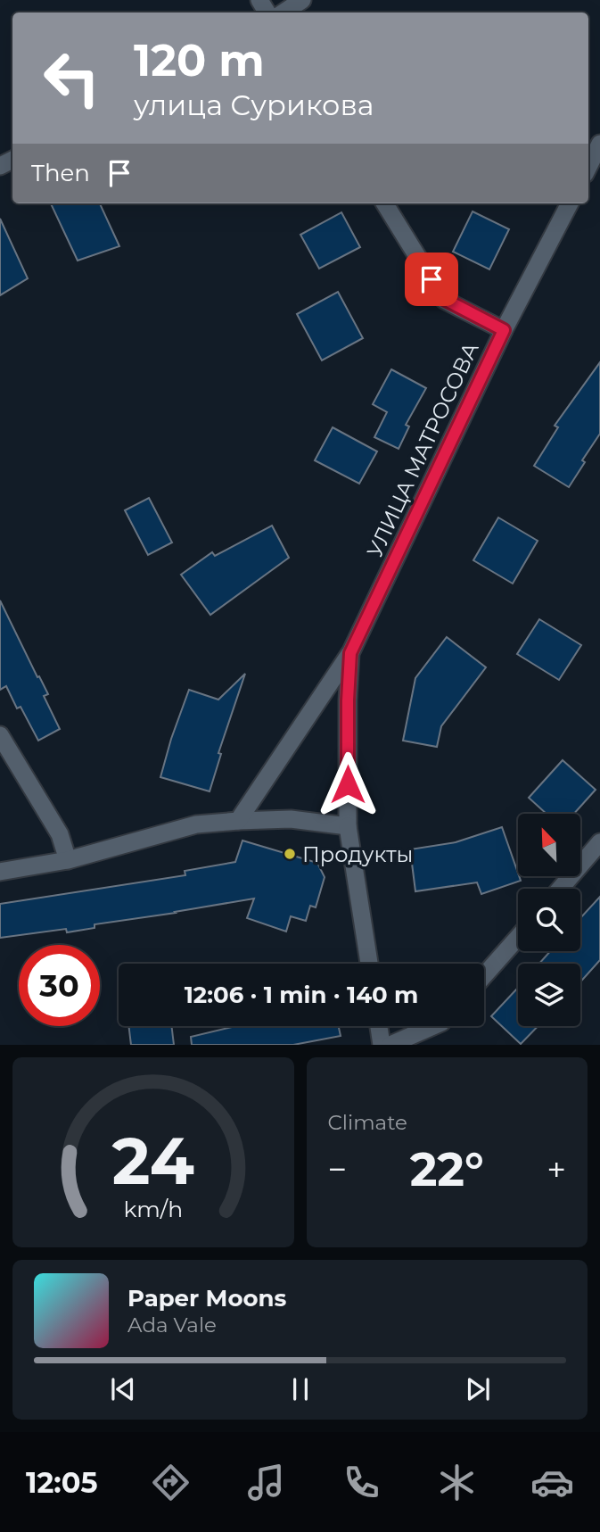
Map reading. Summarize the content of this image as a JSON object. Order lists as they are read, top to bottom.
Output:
{
  "streets": {
    "street": ["УЛИЦА МАТРОСОВА"]
  },
  "places": ["Продукты"],
  "north": "top left",
  "page": {
    "turn": ["120 m", "улица Сурикова"],
    "then": "Then",
    "limit": "30",
    "trip": "12:06 · 1 min · 140 m",
    "tile": "Climate",
    "heat": ["−", "22°", "+"],
    "song": ["Paper Moons", "Ada Vale"],
    "tabs": "12:05",
    "gauge": ["24", "km/h"]
  }
}
